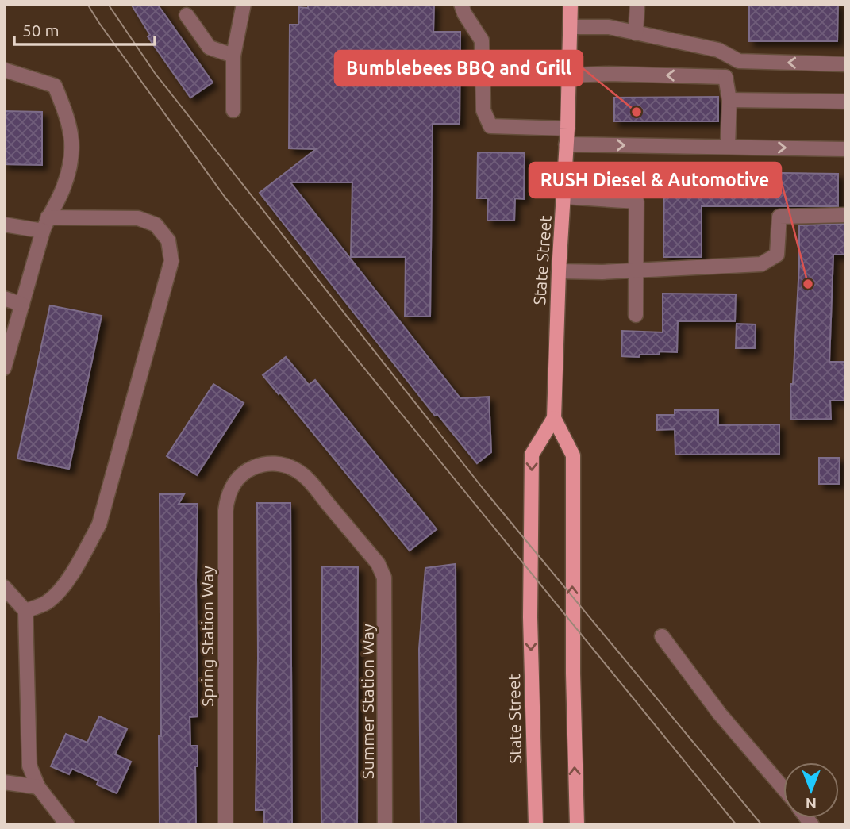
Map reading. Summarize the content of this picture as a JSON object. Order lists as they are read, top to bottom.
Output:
{
  "streets": {
    "main road": ["State Street"],
    "street": ["Spring Station Way", "Summer Station Way"]
  },
  "crossings": [
    ["Spring Station Way", "Summer Station Way"]
  ],
  "places": ["Bumblebees BBQ and Grill", "RUSH Diesel & Automotive"],
  "scale_bar": "50 m",
  "north": "bottom"
}
